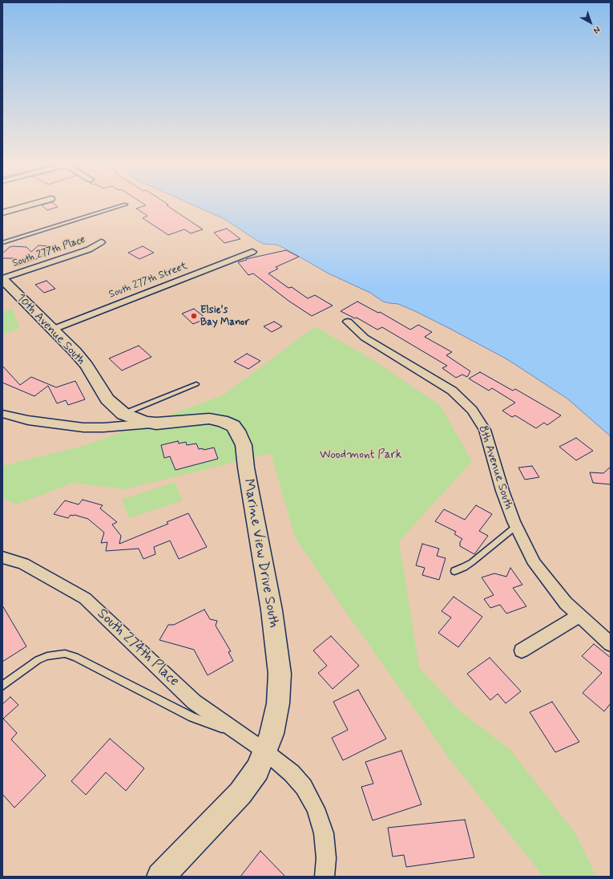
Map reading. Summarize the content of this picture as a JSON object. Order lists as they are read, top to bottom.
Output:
{
  "streets": {
    "main road": ["10th Avenue South", "Marine View Drive South"],
    "street": [
      "South 277th Place",
      "South 277th Street",
      "8th Avenue South",
      "South 274th Place"
    ]
  },
  "crossings": [
    ["South 277th Place", "10th Avenue South"],
    ["South 277th Street", "10th Avenue South"],
    ["10th Avenue South", "Marine View Drive South"],
    ["Marine View Drive South", "South 274th Place"]
  ],
  "parks": ["Woodmont Park"],
  "places": ["Elsie's Bay Manor"],
  "north": "bottom right"
}
